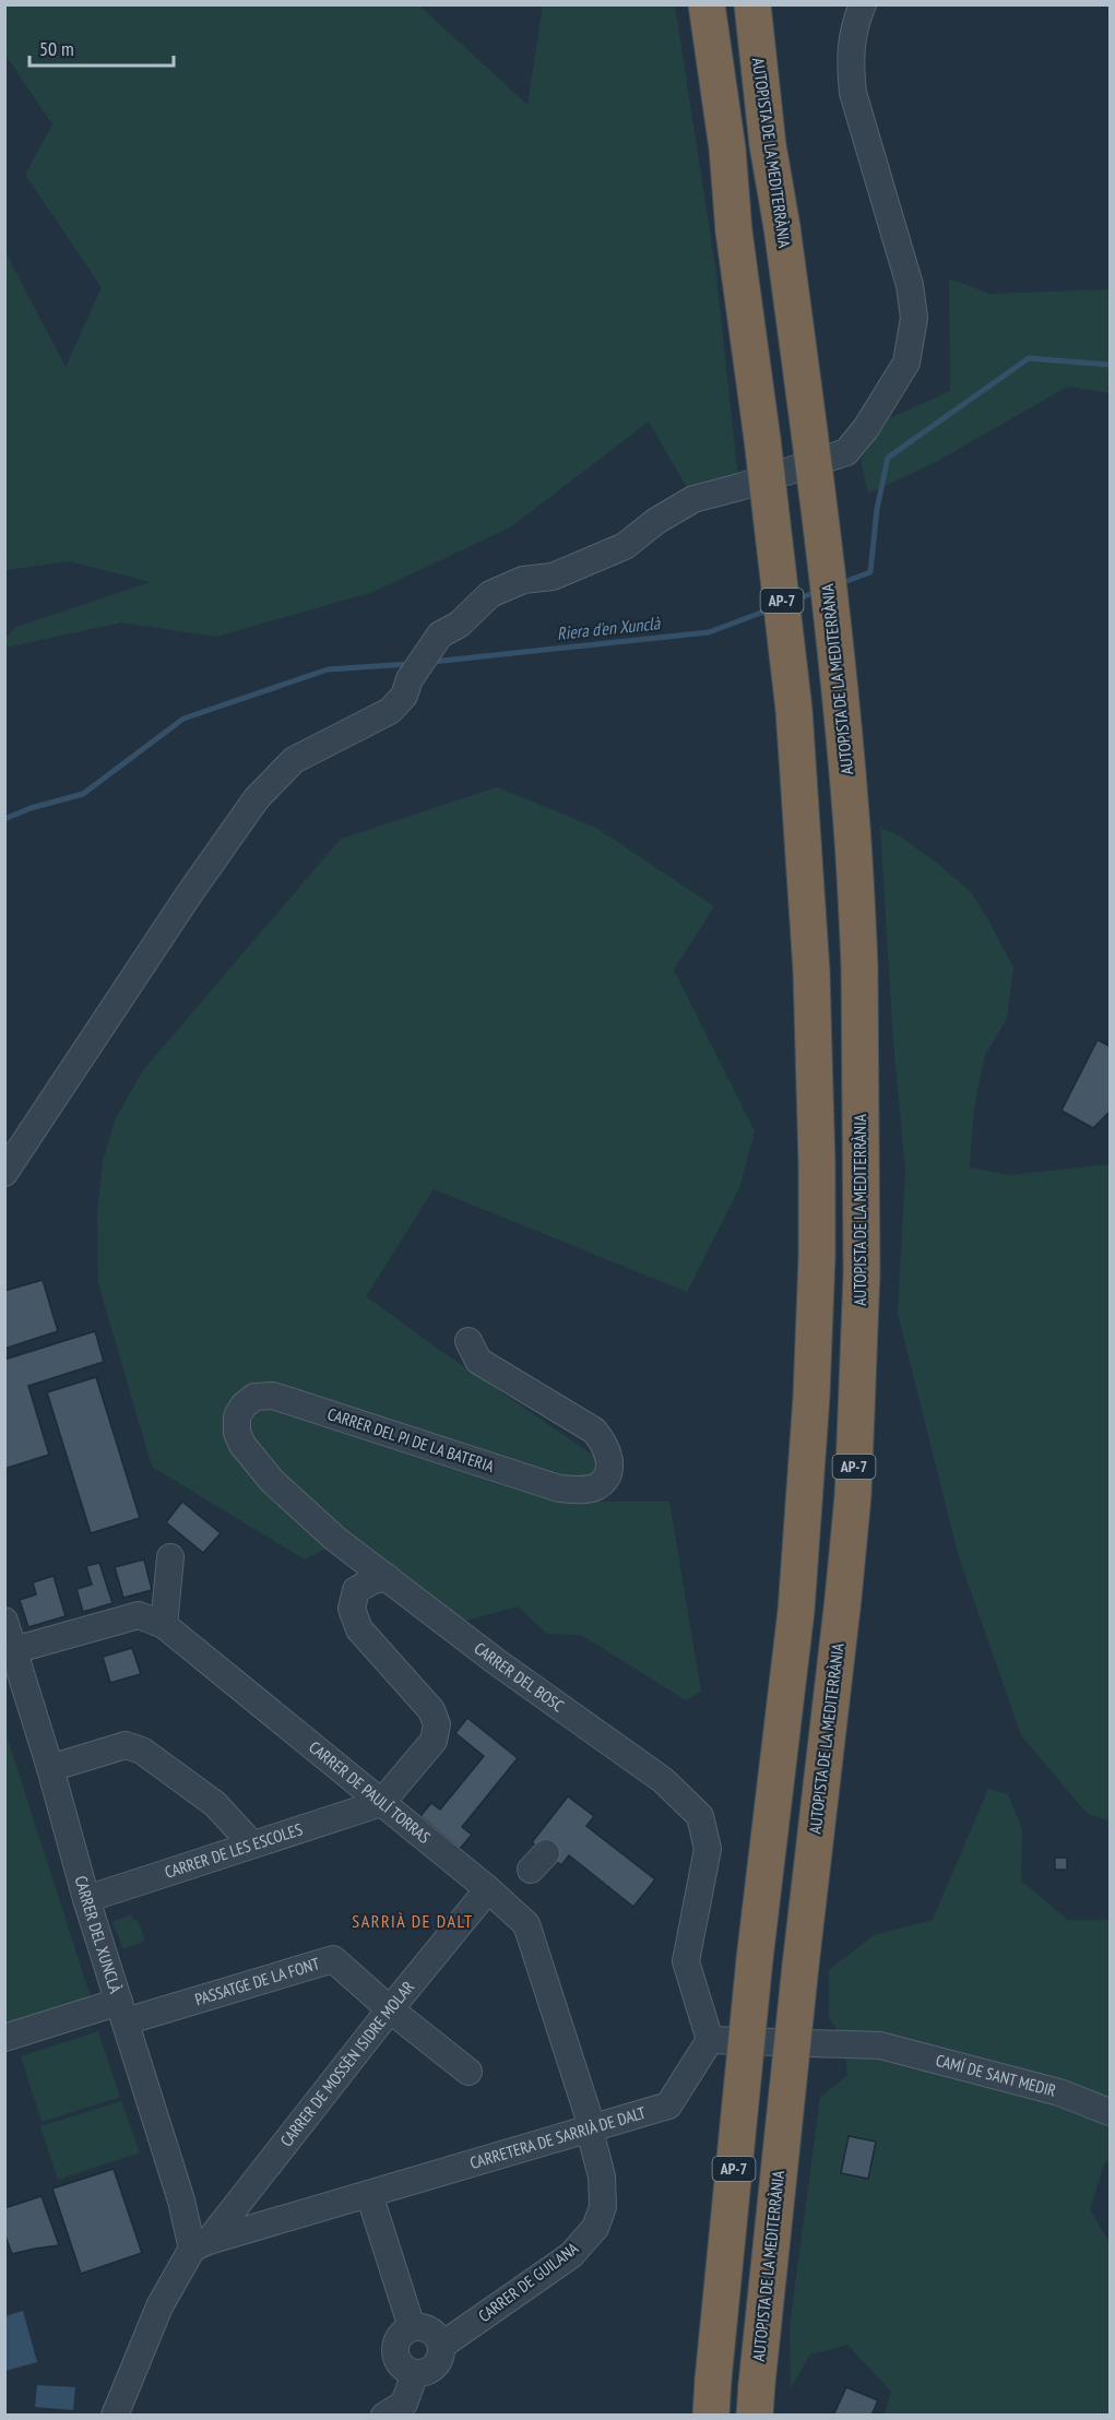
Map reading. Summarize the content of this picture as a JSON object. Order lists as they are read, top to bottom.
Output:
{
  "streets": {
    "highway": ["AUTOPISTA DE LA MEDITERRÀNIA", "AP-7"],
    "street": [
      "CARRER DEL PI DE LA BATERIA",
      "CARRER DEL BOSC",
      "CARRER DE PAULÍ TORRAS",
      "CARRER DE LES ESCOLES",
      "CARRER DEL XUNCLÀ",
      "PASSATGE DE LA FONT",
      "CARRER DE MOSSÈN ISIDRE MOLAR",
      "CAMÍ DE SANT MEDIR",
      "CARRETERA DE SARRIÀ DE DALT",
      "CARRER DE GUILANA"
    ]
  },
  "crossings": [
    ["CARRER DEL PI DE LA BATERIA", "CARRER DEL BOSC"],
    ["CARRER DEL BOSC", "CAMÍ DE SANT MEDIR"],
    ["CARRER DEL BOSC", "CARRETERA DE SARRIÀ DE DALT"],
    ["CARRER DE PAULÍ TORRAS", "CARRER DE LES ESCOLES"],
    ["CARRER DE PAULÍ TORRAS", "CARRER DEL XUNCLÀ"],
    ["CARRER DE PAULÍ TORRAS", "CARRER DE MOSSÈN ISIDRE MOLAR"],
    ["CARRER DE PAULÍ TORRAS", "CARRETERA DE SARRIÀ DE DALT"],
    ["CARRER DE PAULÍ TORRAS", "CARRER DE GUILANA"],
    ["CARRER DE LES ESCOLES", "CARRER DEL XUNCLÀ"],
    ["CARRER DEL XUNCLÀ", "PASSATGE DE LA FONT"],
    ["CARRER DEL XUNCLÀ", "CARRER DE MOSSÈN ISIDRE MOLAR"],
    ["CARRER DEL XUNCLÀ", "CARRETERA DE SARRIÀ DE DALT"],
    ["PASSATGE DE LA FONT", "CARRER DE MOSSÈN ISIDRE MOLAR"],
    ["CARRER DE MOSSÈN ISIDRE MOLAR", "CARRETERA DE SARRIÀ DE DALT"],
    ["CAMÍ DE SANT MEDIR", "CARRETERA DE SARRIÀ DE DALT"],
    ["CARRETERA DE SARRIÀ DE DALT", "CARRER DE GUILANA"]
  ],
  "districts": ["SARRIÀ DE DALT"],
  "water": ["Riera d'en Xunclà"],
  "scale_bar": "50 m"
}
